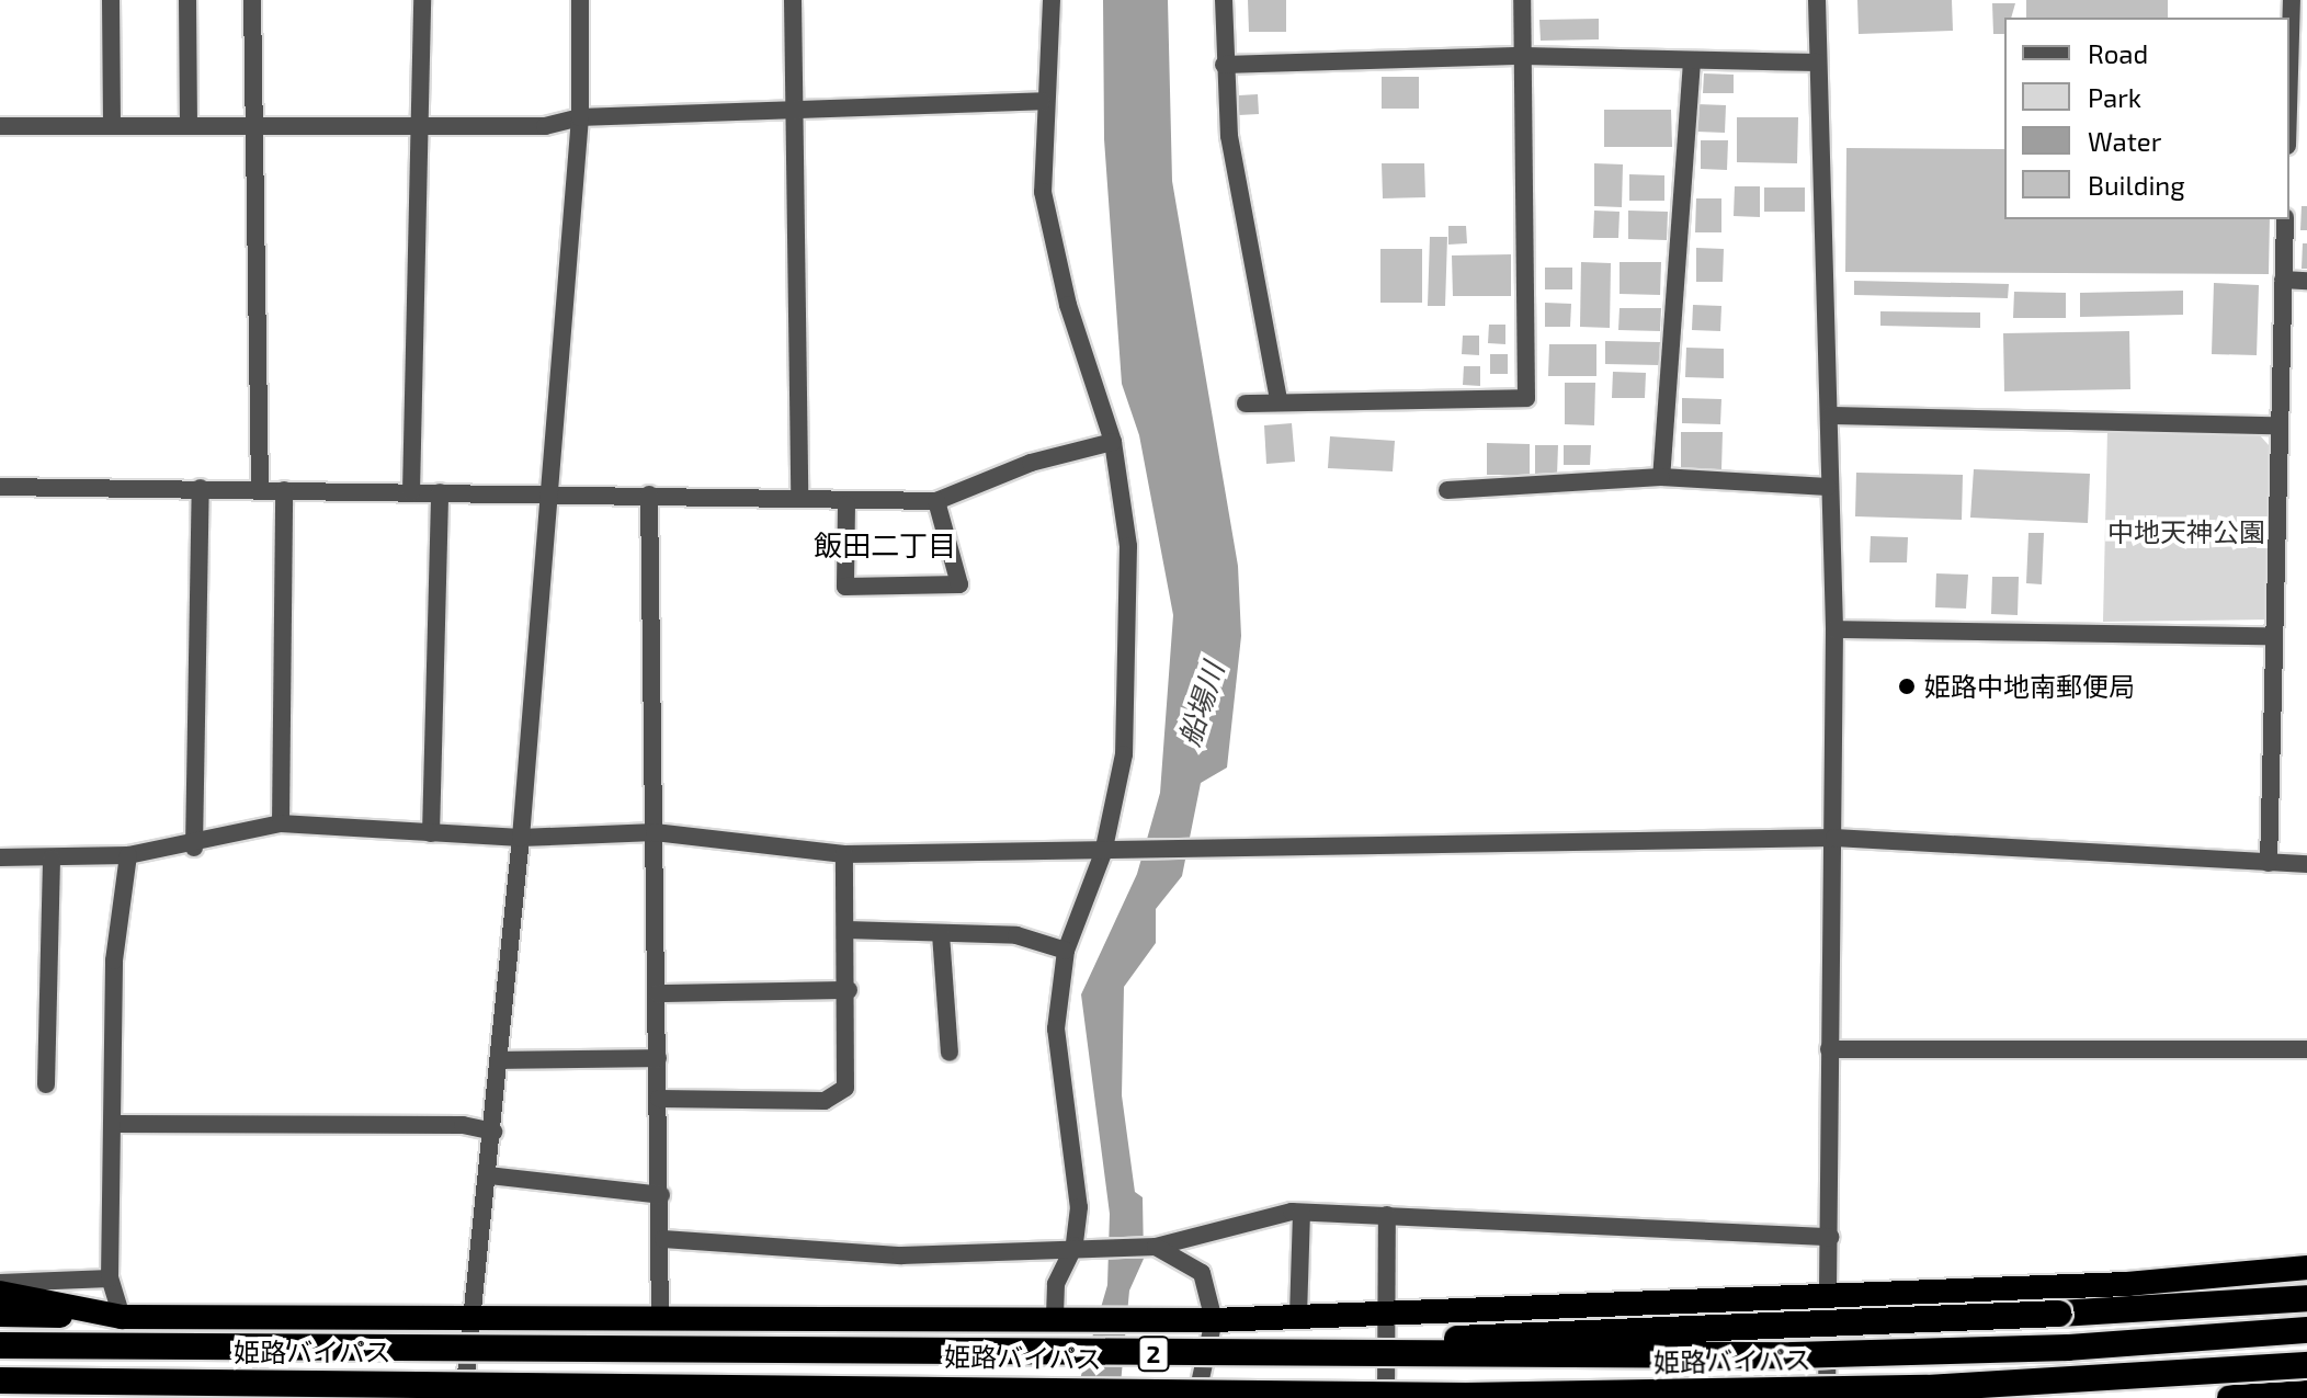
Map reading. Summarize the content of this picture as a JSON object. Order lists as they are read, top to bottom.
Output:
{
  "streets": {
    "highway": ["姫路バイパス", "2"]
  },
  "districts": ["飯田二丁目"],
  "water": ["船場川"],
  "parks": ["中地天神公園"],
  "places": ["姫路中地南郵便局"],
  "legend": [
    "Road",
    "Park",
    "Water",
    "Building"
  ]
}
